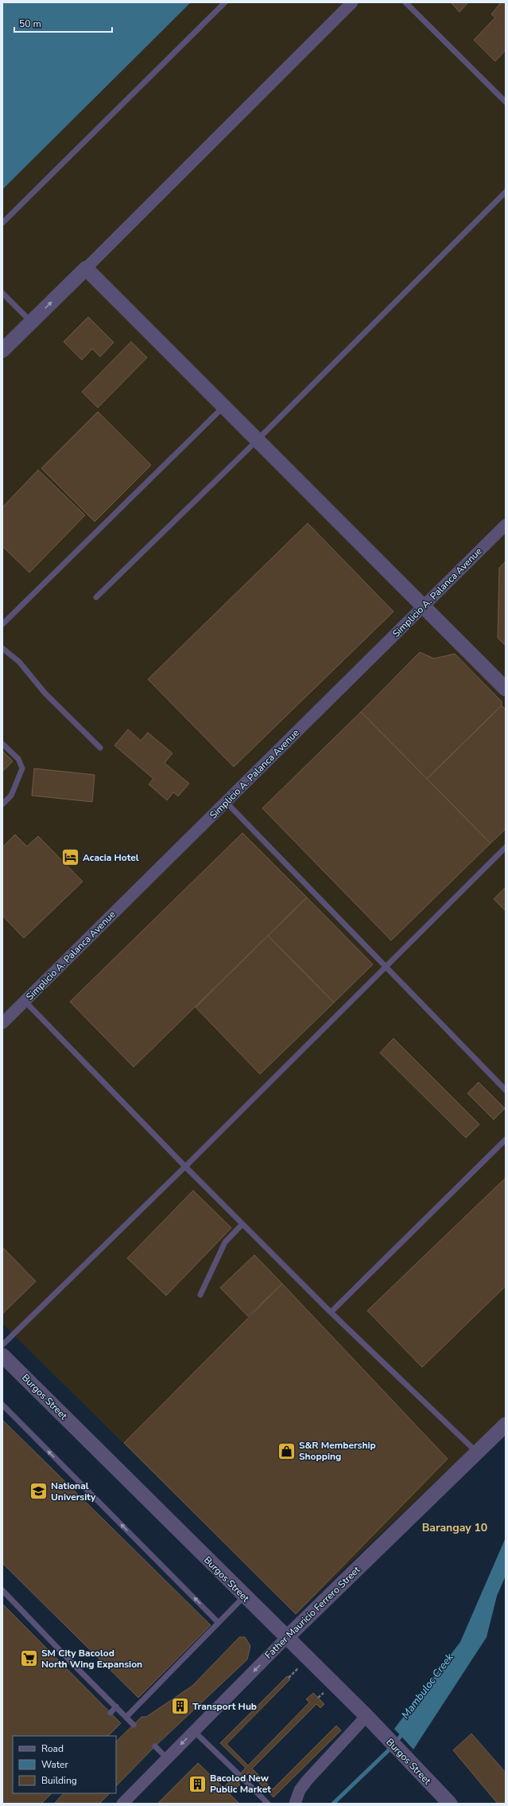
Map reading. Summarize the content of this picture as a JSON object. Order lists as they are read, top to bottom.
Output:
{
  "streets": {
    "street": ["Simplicio A. Palanca Avenue", "Burgos Street", "Father Mauricio Ferrero Street"]
  },
  "crossings": [
    ["Burgos Street", "Father Mauricio Ferrero Street"]
  ],
  "districts": ["Barangay 10"],
  "water": ["Mambuloc Creek"],
  "places": {
    "hotel": ["Acacia Hotel"],
    "shop": ["S&R Membership Shopping"],
    "school or university": ["National University"],
    "supermarket": ["SM City Bacolod North Wing Expansion"],
    "building": ["Transport Hub", "Bacolod New Public Market"]
  },
  "legend": ["Road", "Water", "Building"],
  "scale_bar": "50 m"
}
